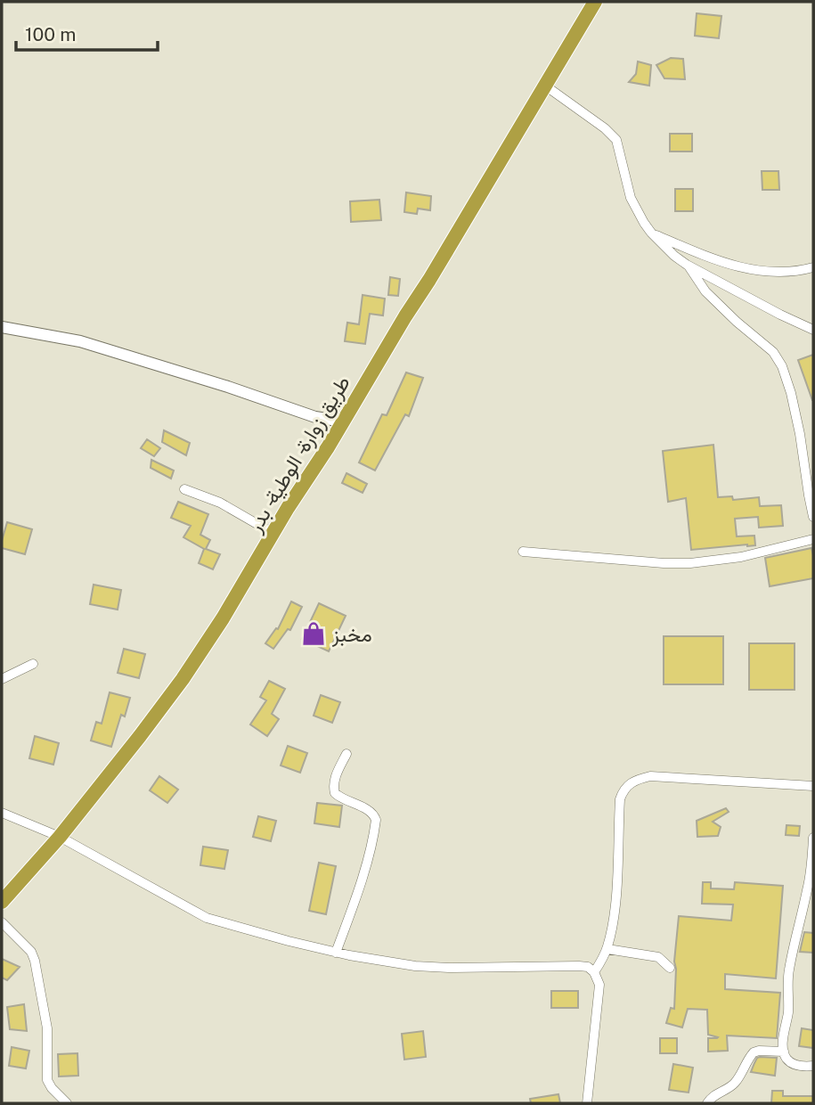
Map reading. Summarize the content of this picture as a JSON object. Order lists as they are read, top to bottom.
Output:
{
  "streets": {
    "highway": ["طريق زوارة- الوطية- بدر"]
  },
  "places": {
    "shop": ["مخبز"]
  },
  "scale_bar": "100 m"
}
